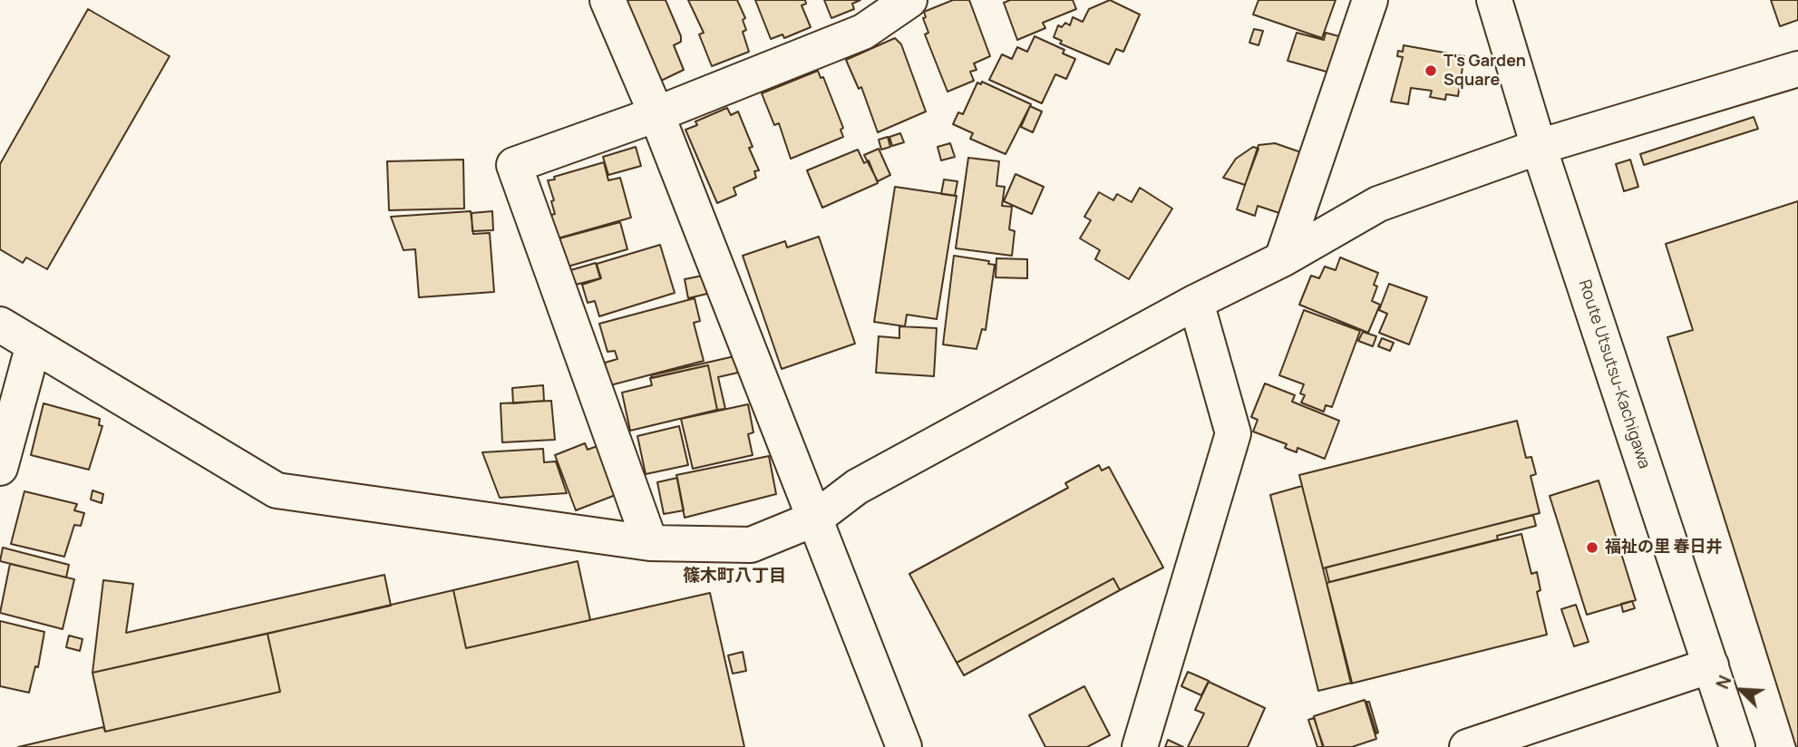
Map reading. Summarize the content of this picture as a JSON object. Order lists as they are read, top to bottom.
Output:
{
  "streets": {
    "street": ["Route Utsutsu-Kachigawa"]
  },
  "districts": ["篠木町八丁目"],
  "places": ["T's Garden Square", "福祉の里 春日井"],
  "north": "top left"
}
